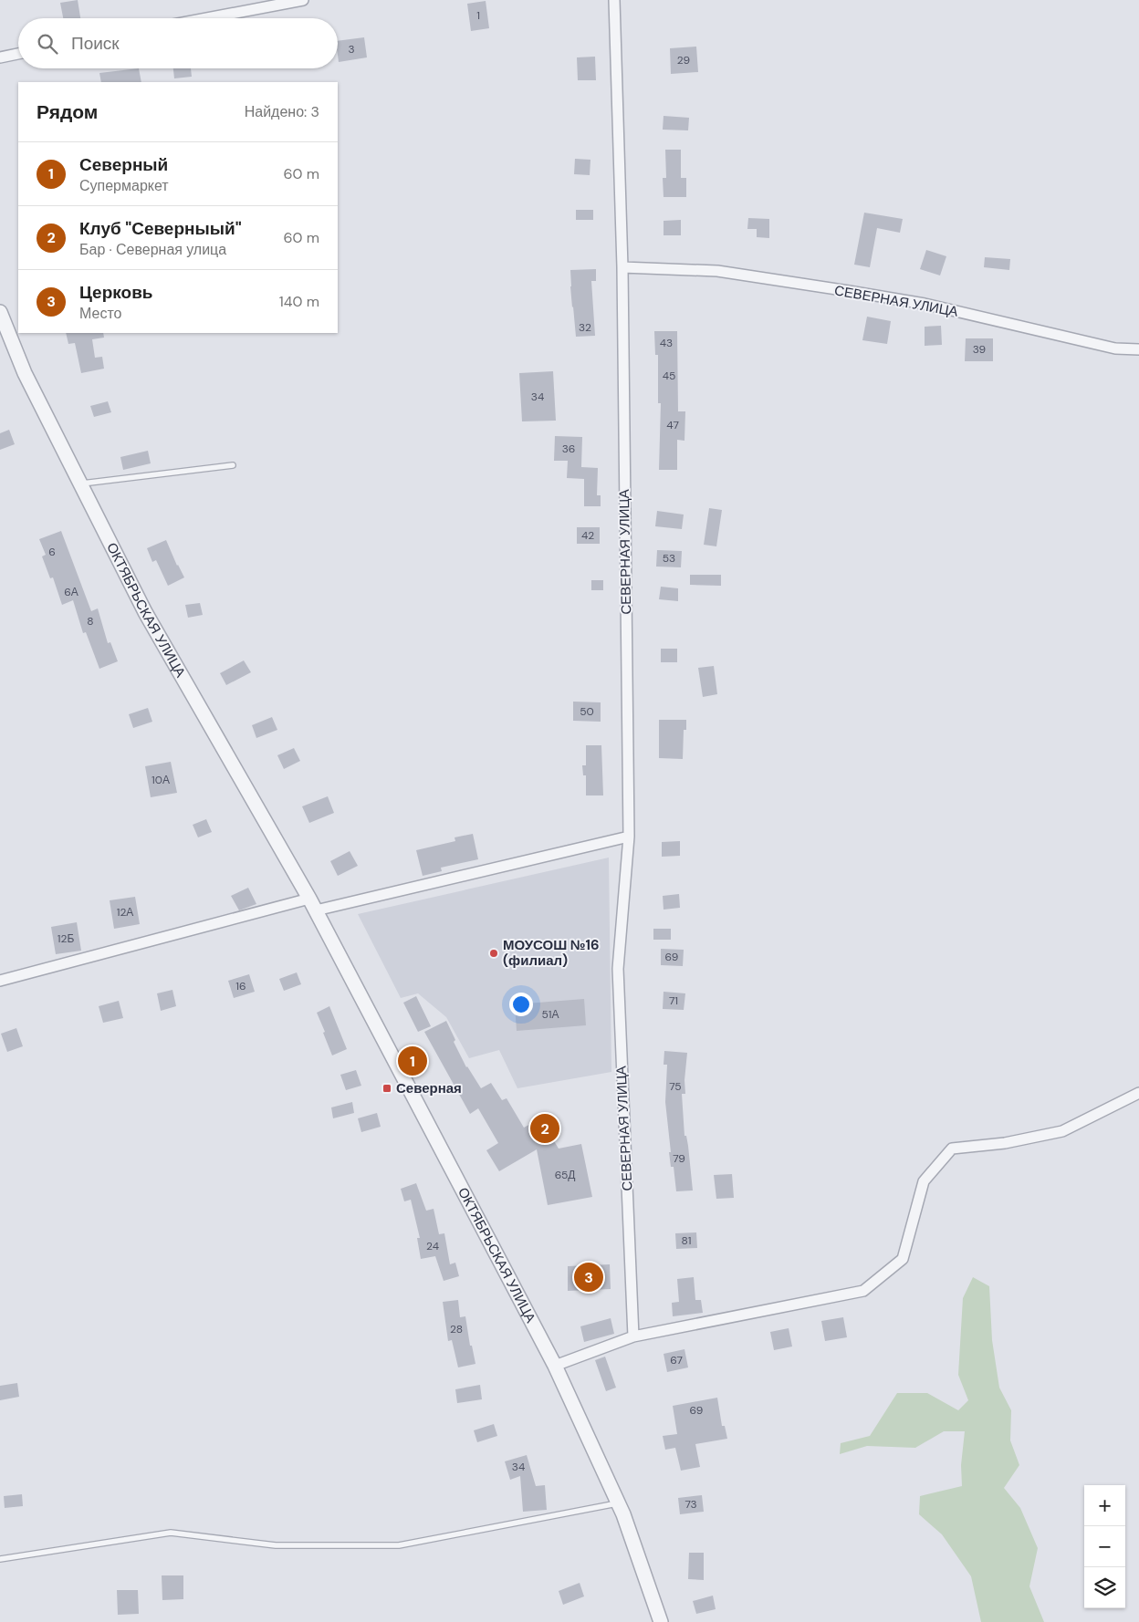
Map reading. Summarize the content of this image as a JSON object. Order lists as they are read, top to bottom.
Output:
{
  "streets": {
    "street": ["СЕВЕРНАЯ УЛИЦА", "ОКТЯБРЬСКАЯ УЛИЦА"]
  },
  "places": {
    "other": ["МОУСОШ №16 (филиал)"],
    "transit": ["Северная"]
  },
  "house_numbers": [
    "1",
    "3",
    "29",
    "32",
    "43",
    "39",
    "45",
    "34",
    "47",
    "36",
    "42",
    "6",
    "53",
    "6А",
    "8",
    "50",
    "10А",
    "12А",
    "12Б",
    "69",
    "16",
    "71",
    "51А",
    "75",
    "79",
    "65Д",
    "81",
    "24",
    "28",
    "67",
    "69",
    "34",
    "73"
  ],
  "page": {
    "search": "Поиск",
    "heading": ["Рядом", "Найдено: 3"],
    "list": [
      {
        "mark": "1",
        "name": "Северный",
        "note": "Супермаркет",
        "value": "60 m"
      },
      {
        "mark": "2",
        "name": "Клуб \"Северныый\"",
        "note": "Бар · Северная улица",
        "value": "60 m"
      },
      {
        "mark": "3",
        "name": "Церковь",
        "note": "Место",
        "value": "140 m"
      }
    ],
    "pins": ["1", "2", "3"],
    "map_buttons": ["+", "−"]
  }
}
